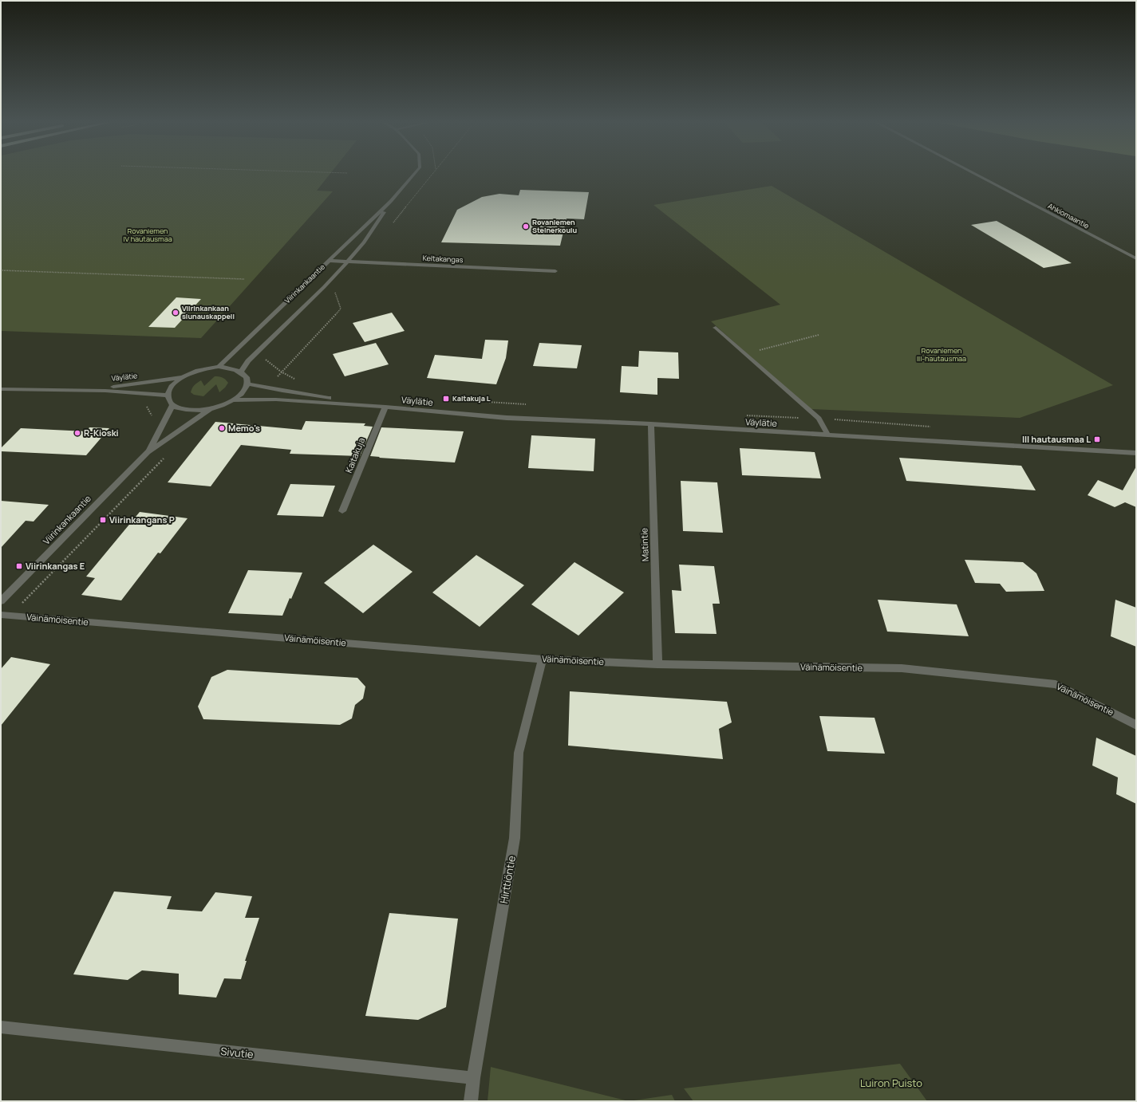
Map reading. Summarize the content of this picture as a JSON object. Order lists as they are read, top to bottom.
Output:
{
  "streets": {
    "street": [
      "Ahkiomaantie",
      "Keltakangas",
      "Viirinkankaantie",
      "Väylätie",
      "Kaitakuja",
      "Matintie",
      "Väinämöisentie",
      "Hirttiöntie",
      "Sivutie"
    ]
  },
  "crossings": [
    ["Keltakangas", "Viirinkankaantie"],
    ["Väylätie", "Kaitakuja"],
    ["Väylätie", "Matintie"],
    ["Matintie", "Väinämöisentie"],
    ["Väinämöisentie", "Hirttiöntie"],
    ["Hirttiöntie", "Sivutie"]
  ],
  "parks": ["Rovaniemen IV hautausmaa", "Rovaniemen III-hautausmaa", "Luiron Puisto"],
  "places": {
    "other": [
      "Rovaniemen Steinerkoulu",
      "Viirinkankaan siunauskappeli",
      "Memo's",
      "R-Kioski"
    ],
    "transit": [
      "Kaitakuja L",
      "III hautausmaa L",
      "Viirinkangans P",
      "Viirinkangas E"
    ]
  }
}
